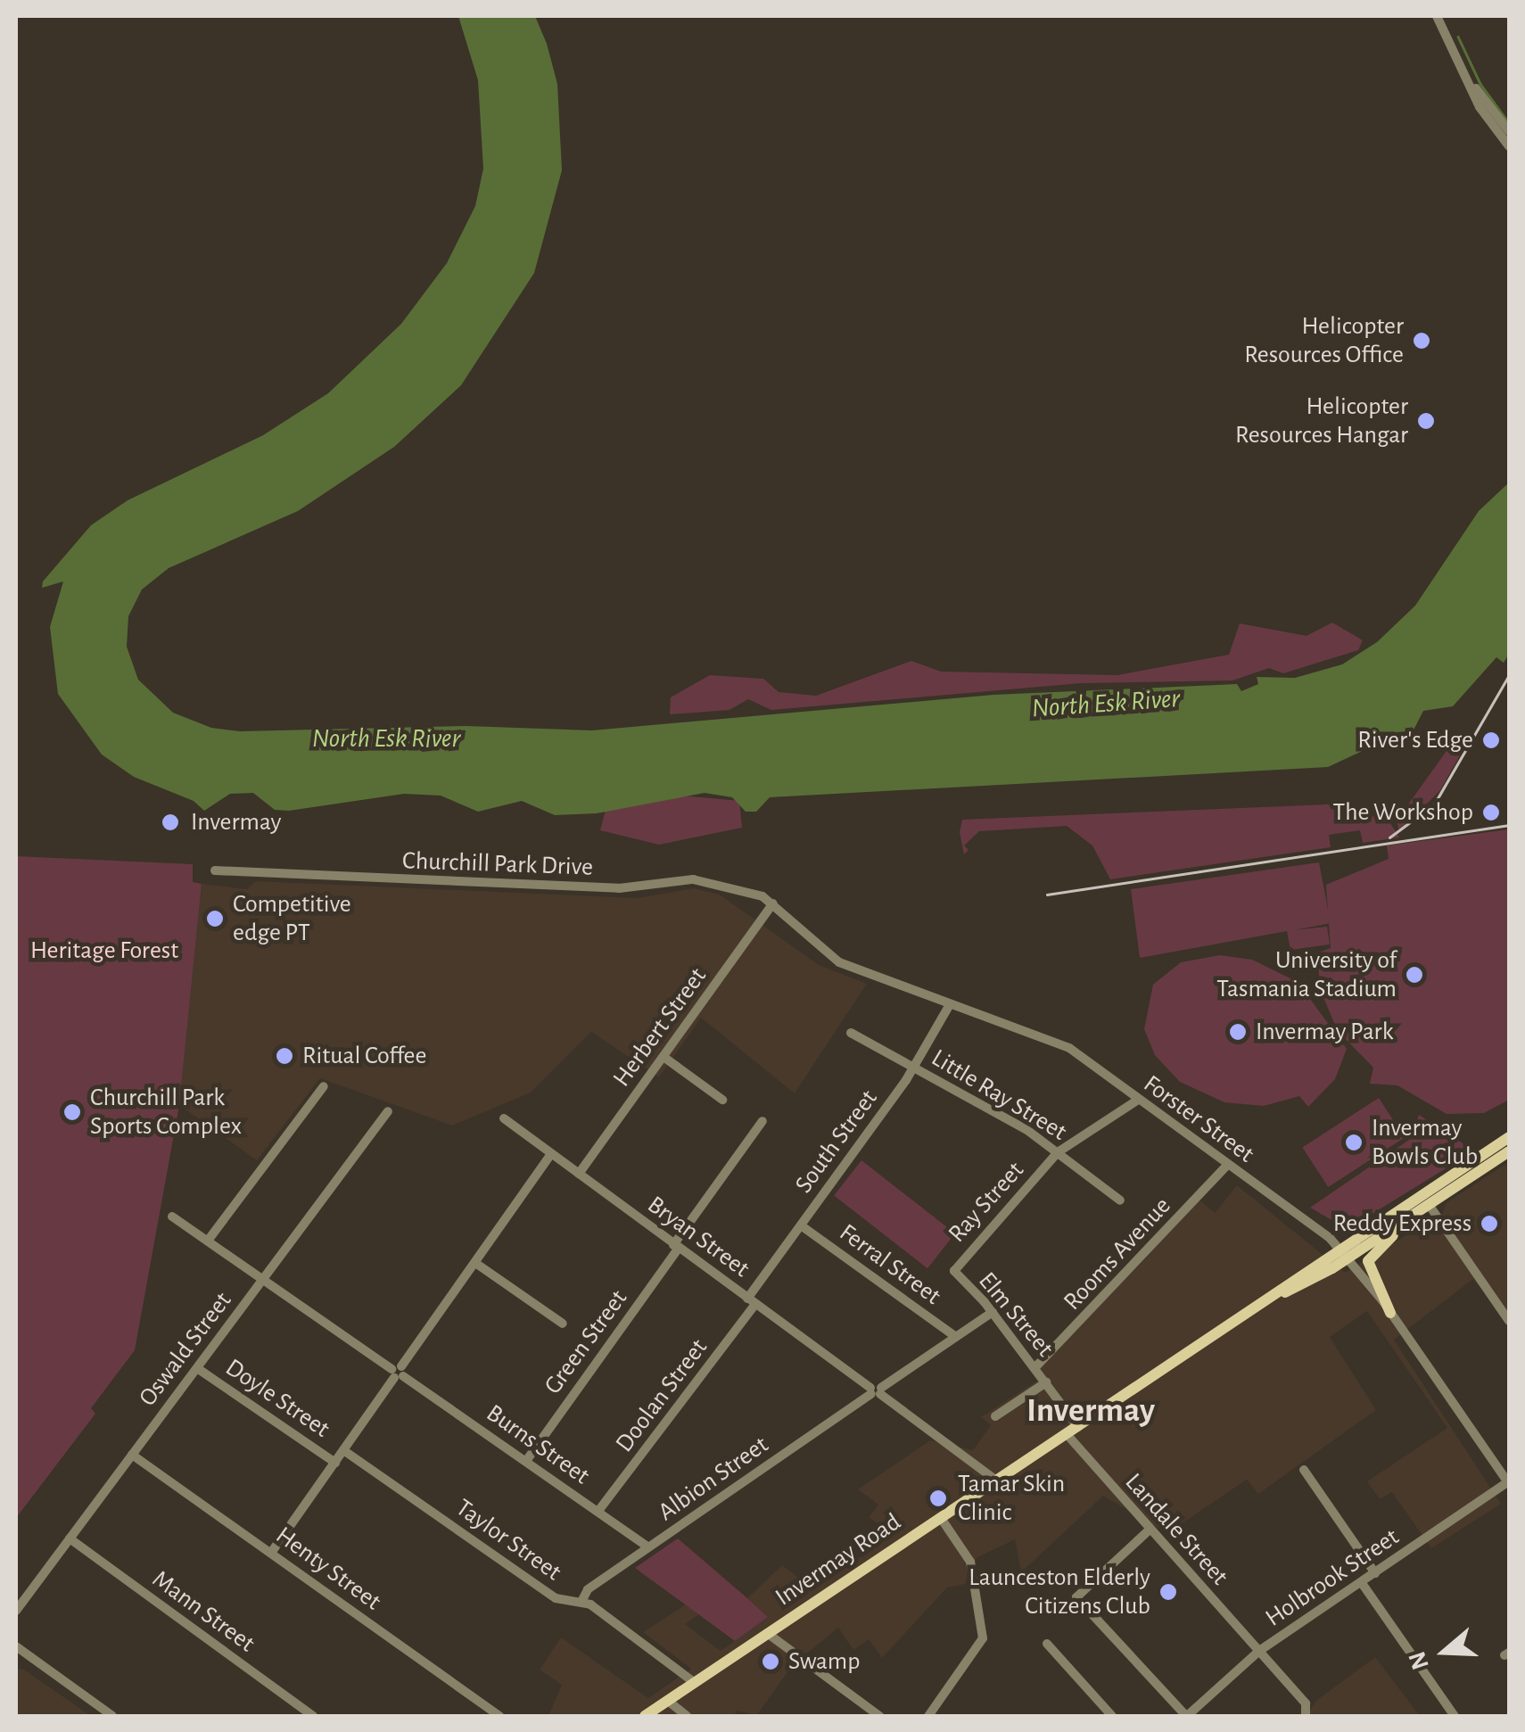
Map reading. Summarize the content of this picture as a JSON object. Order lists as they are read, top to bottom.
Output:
{
  "streets": {
    "main road": ["Invermay Road"],
    "street": [
      "Churchill Park Drive",
      "Herbert Street",
      "Little Ray Street",
      "Forster Street",
      "South Street",
      "Ray Street",
      "Bryan Street",
      "Rooms Avenue",
      "Ferral Street",
      "Elm Street",
      "Green Street",
      "Oswald Street",
      "Doolan Street",
      "Doyle Street",
      "Burns Street",
      "Albion Street",
      "Landale Street",
      "Taylor Street",
      "Henty Street",
      "Holbrook Street",
      "Mann Street"
    ]
  },
  "crossings": [
    ["Churchill Park Drive", "Herbert Street"],
    ["Churchill Park Drive", "Forster Street"],
    ["Herbert Street", "Forster Street"],
    ["Herbert Street", "Bryan Street"],
    ["Little Ray Street", "South Street"],
    ["Little Ray Street", "Ray Street"],
    ["Forster Street", "South Street"],
    ["Forster Street", "Ray Street"],
    ["Forster Street", "Rooms Avenue"],
    ["Forster Street", "Invermay Road"],
    ["Forster Street", "Holbrook Street"],
    ["South Street", "Bryan Street"],
    ["South Street", "Ferral Street"],
    ["South Street", "Doolan Street"],
    ["Ray Street", "Elm Street"],
    ["Bryan Street", "Green Street"],
    ["Bryan Street", "Doolan Street"],
    ["Bryan Street", "Albion Street"],
    ["Bryan Street", "Invermay Road"],
    ["Rooms Avenue", "Elm Street"],
    ["Ferral Street", "Albion Street"],
    ["Elm Street", "Albion Street"],
    ["Elm Street", "Landale Street"],
    ["Elm Street", "Invermay Road"],
    ["Green Street", "Burns Street"],
    ["Oswald Street", "Doyle Street"],
    ["Oswald Street", "Burns Street"],
    ["Oswald Street", "Henty Street"],
    ["Oswald Street", "Mann Street"],
    ["Doolan Street", "Burns Street"],
    ["Burns Street", "Albion Street"],
    ["Albion Street", "Taylor Street"],
    ["Landale Street", "Invermay Road"],
    ["Landale Street", "Holbrook Street"],
    ["Taylor Street", "Invermay Road"]
  ],
  "districts": ["Invermay"],
  "water": ["North Esk River"],
  "parks": ["Heritage Forest"],
  "places": [
    "Helicopter Resources Office",
    "Helicopter Resources Hangar",
    "River's Edge",
    "The Workshop",
    "Invermay",
    "Competitive edge PT",
    "University of Tasmania Stadium",
    "Invermay Park",
    "Ritual Coffee",
    "Churchill Park Sports Complex",
    "Invermay Bowls Club",
    "Reddy Express",
    "Tamar Skin Clinic",
    "Launceston Elderly Citizens Club",
    "Swamp"
  ],
  "north": "left"
}
